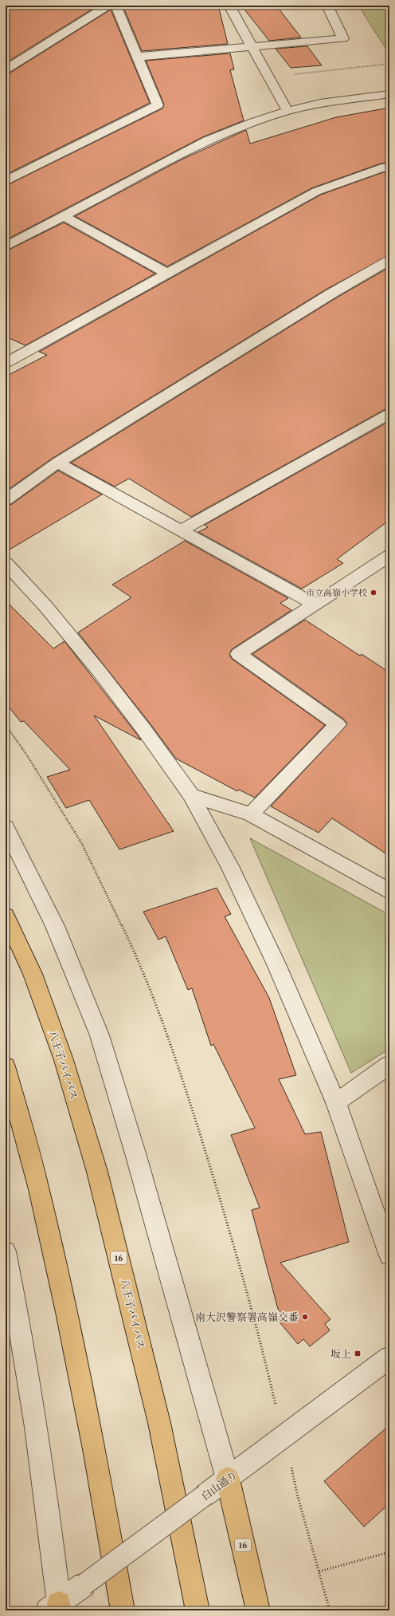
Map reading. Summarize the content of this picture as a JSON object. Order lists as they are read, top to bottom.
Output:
{
  "streets": {
    "highway": ["八王子バイパス", "16"],
    "street": ["白山通り"]
  },
  "crossings": [
    ["16", "白山通り"]
  ],
  "places": {
    "other": ["市立高嶺小学校", "南大沢警察署高嶺交番"],
    "transit": ["坂上"]
  }
}
